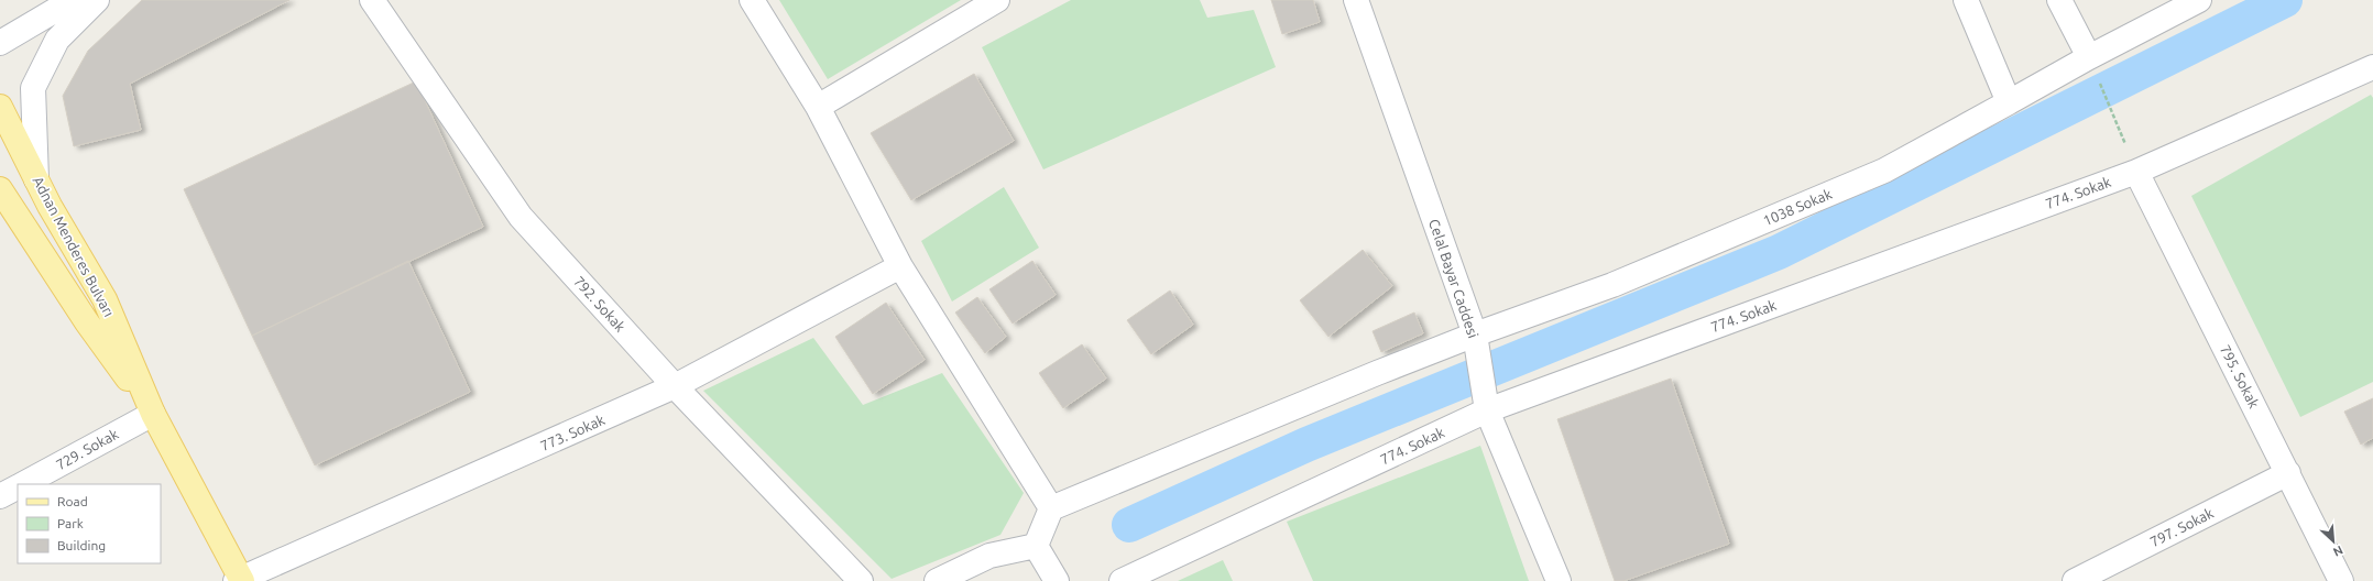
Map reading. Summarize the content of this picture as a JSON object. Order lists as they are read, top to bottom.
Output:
{
  "streets": {
    "main road": ["Adnan Menderes Bulvarı"],
    "street": [
      "774. Sokak",
      "1038 Sokak",
      "Celal Bayar Caddesi",
      "792. Sokak",
      "795. Sokak",
      "773. Sokak",
      "729. Sokak",
      "797. Sokak"
    ]
  },
  "crossings": [
    ["774. Sokak", "Celal Bayar Caddesi"],
    ["774. Sokak", "795. Sokak"],
    ["1038 Sokak", "Celal Bayar Caddesi"],
    ["Adnan Menderes Bulvarı", "773. Sokak"],
    ["Adnan Menderes Bulvarı", "729. Sokak"],
    ["792. Sokak", "773. Sokak"],
    ["795. Sokak", "797. Sokak"]
  ],
  "legend": ["Road", "Park", "Building"],
  "north": "bottom right"
}
